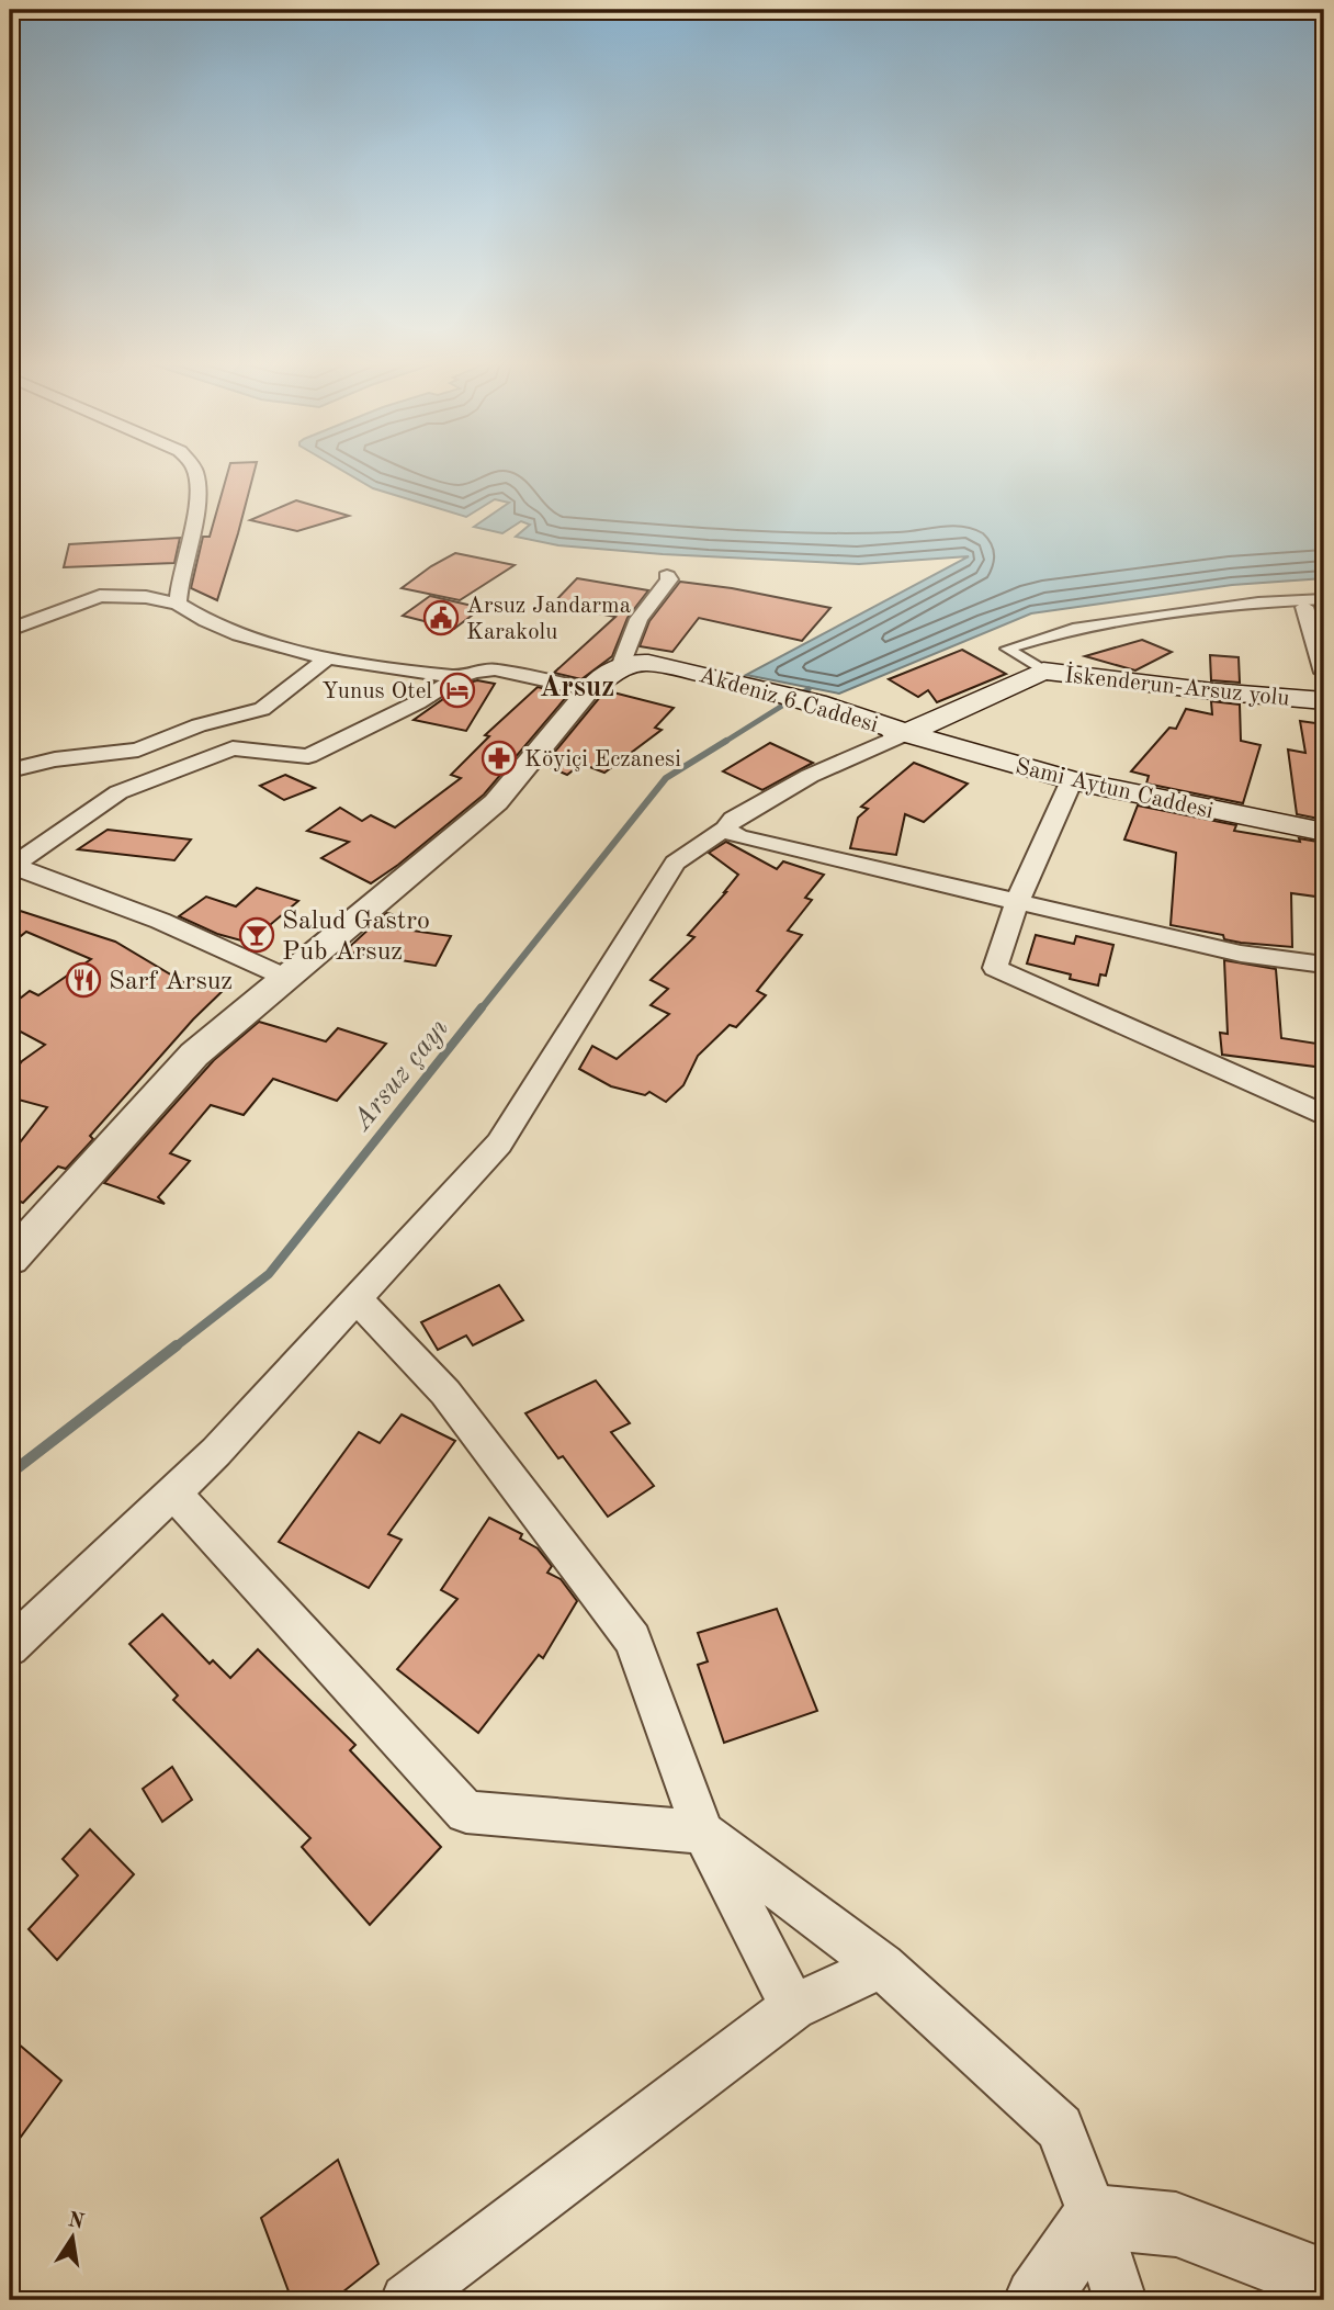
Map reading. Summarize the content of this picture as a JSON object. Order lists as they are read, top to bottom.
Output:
{
  "streets": {
    "main road": ["İskenderun-Arsuz yolu", "Akdeniz 6 Caddesi", "Sami Aytun Caddesi"]
  },
  "crossings": [
    ["İskenderun-Arsuz yolu", "Akdeniz 6 Caddesi"],
    ["İskenderun-Arsuz yolu", "Sami Aytun Caddesi"],
    ["Akdeniz 6 Caddesi", "Sami Aytun Caddesi"]
  ],
  "districts": ["Arsuz"],
  "water": ["Arsuz çayı"],
  "places": {
    "public building": ["Arsuz Jandarma Karakolu"],
    "hotel": ["Yunus Otel"],
    "pharmacy": ["Köyiçi Eczanesi"],
    "bar": ["Salud Gastro Pub Arsuz"],
    "restaurant": ["Sarf Arsuz"]
  },
  "north": "top"
}
